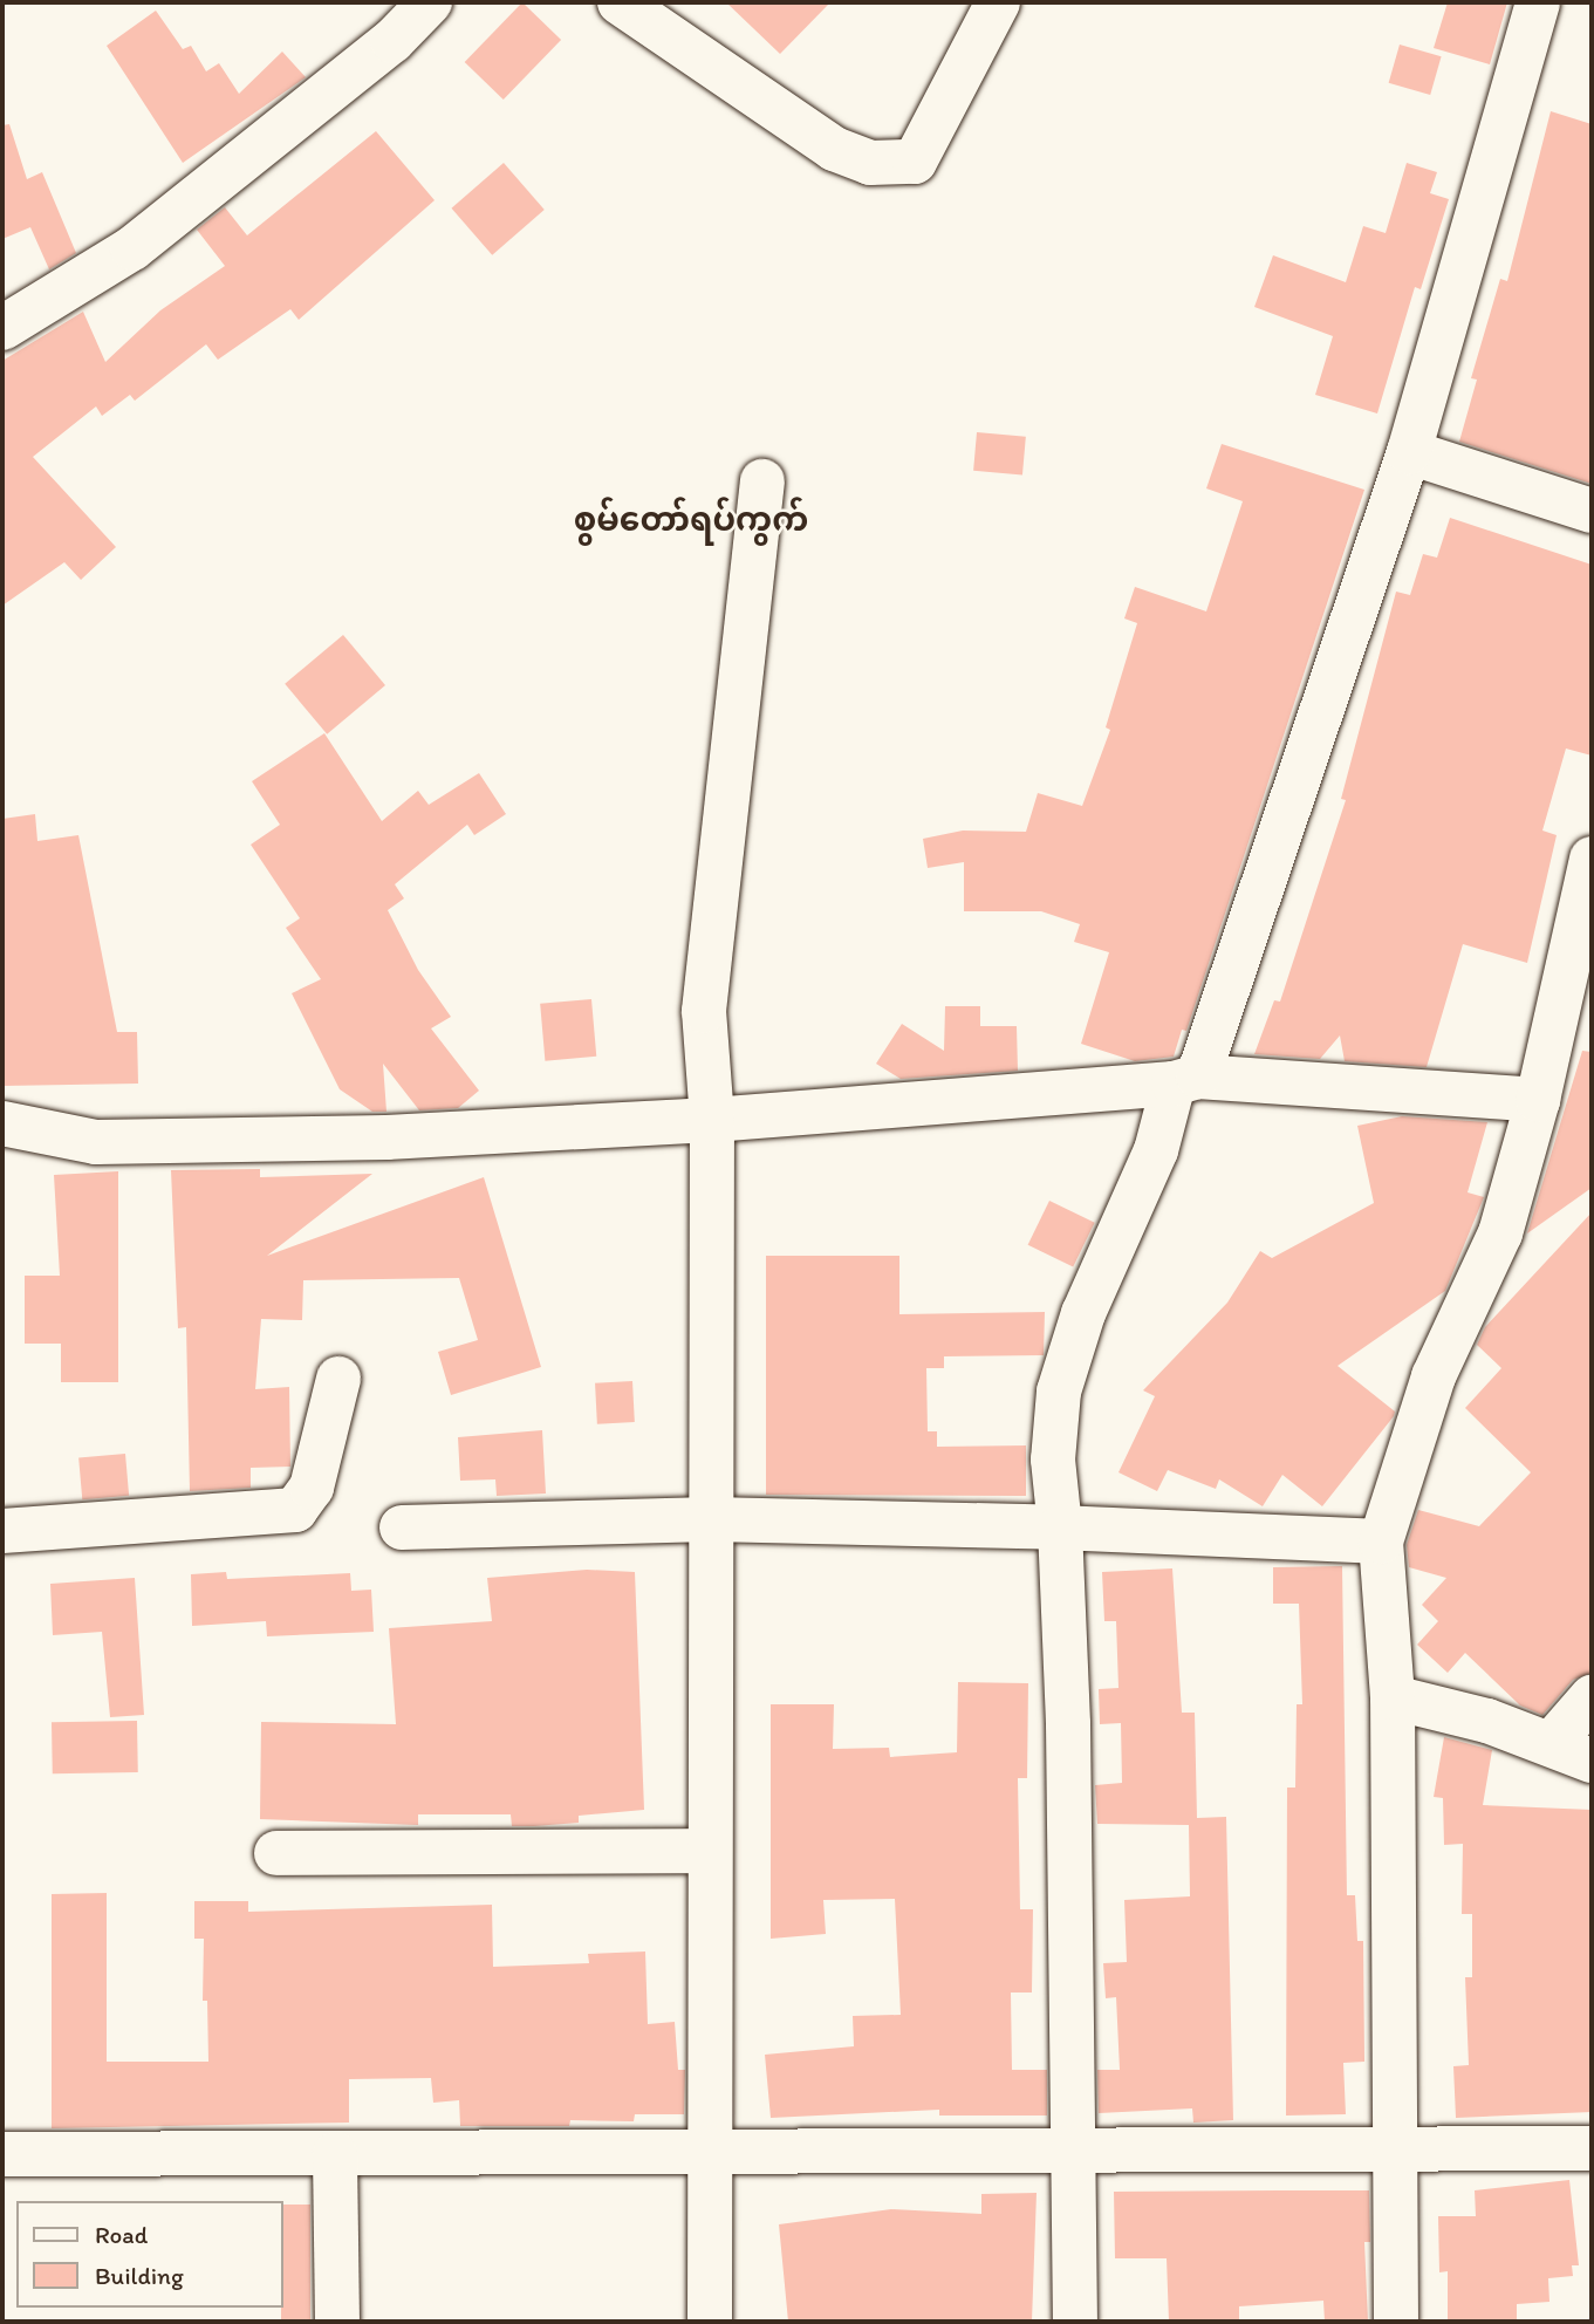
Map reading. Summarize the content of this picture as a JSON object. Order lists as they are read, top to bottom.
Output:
{
  "districts": ["စွမ်တော်ရပ်ကွက်"],
  "legend": ["Road", "Building"]
}
